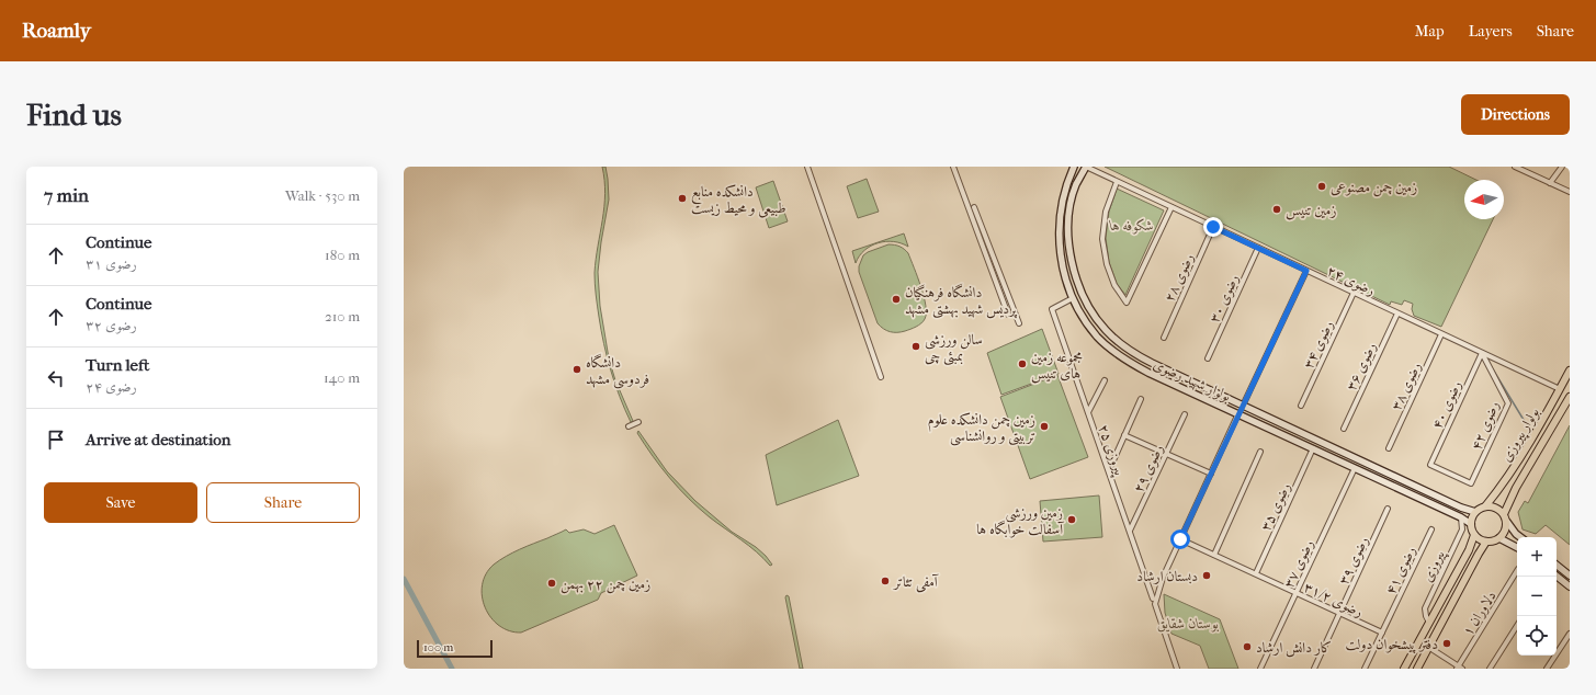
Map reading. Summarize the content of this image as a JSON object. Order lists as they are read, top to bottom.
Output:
{
  "streets": {
    "main road": ["بولوار پیروزی"],
    "street": [
      "رضوی ۲۸",
      "رضوی ۲۴",
      "رضوی ۳۰",
      "رضوی ۳۴",
      "رضوی ۳۶",
      "بولوار شهید رضوی",
      "رضوی ۳۸",
      "رضوی ۴۰",
      "رضوی ۴۲",
      "پیروزی ۲۵",
      "رضوی ۲۹",
      "رضوی ۳۵",
      "رضوی ۳۹",
      "رضوی ۳۷",
      "پیروزی",
      "رضوی ۴۱",
      "رضوی ۳۱/۲",
      "دلاوران ۱"
    ]
  },
  "crossings": [
    ["رضوی ۲۸", "رضوی ۲۴"],
    ["رضوی ۲۴", "رضوی ۳۰"],
    ["رضوی ۲۴", "رضوی ۳۴"],
    ["رضوی ۲۴", "رضوی ۳۶"],
    ["رضوی ۲۴", "بولوار شهید رضوی"],
    ["رضوی ۲۴", "رضوی ۳۸"],
    ["رضوی ۲۴", "رضوی ۴۰"],
    ["رضوی ۲۴", "رضوی ۴۲"],
    ["رضوی ۲۴", "بولوار پیروزی"],
    ["بولوار شهید رضوی", "بولوار پیروزی"],
    ["بولوار شهید رضوی", "پیروزی ۲۵"],
    ["بولوار شهید رضوی", "رضوی ۳۵"],
    ["بولوار شهید رضوی", "رضوی ۳۷"],
    ["بولوار شهید رضوی", "پیروزی"],
    ["رضوی ۴۰", "رضوی ۴۲"],
    ["پیروزی ۲۵", "رضوی ۲۹"],
    ["رضوی ۳۵", "رضوی ۳۱/۲"],
    ["رضوی ۳۹", "رضوی ۳۱/۲"],
    ["رضوی ۳۷", "رضوی ۳۱/۲"],
    ["رضوی ۴۱", "رضوی ۳۱/۲"]
  ],
  "parks": ["شکوفه ها", "بوستان شقایق"],
  "places": [
    "زمین چمن مصنوعی",
    "دانشکده منابع طبیعی و محیط زیست",
    "زمین تنیس",
    "دانشگاه فرهنگیان پردیس شهید بهشتی مشهد",
    "سالن ورزشی بمبئی چی",
    "مجموعه زمین های تنیس",
    "دانشگاه فردوسی مشهد",
    "زمین چمن دانشکده علوم تربیتی و روانشناسی",
    "زمین ورزشی آسفالت خوابگاه ها",
    "دبستان ارشاد",
    "آمفی تئاتر",
    "زمین چمن ۲۲ بهمن",
    "دفتر پیشخوان دولت",
    "کار دانش ارشاد"
  ],
  "scale_bar": "100 m",
  "north": "left",
  "page": {
    "header": "Roamly",
    "nav": ["Map", "Layers", "Share"],
    "buttons": [
      "Directions",
      ["Save", "Share"]
    ],
    "title": "Find us",
    "heading": ["7 min", "Walk · 530 m"],
    "list": [
      ["Continue", "رضوی ۳۱", "180 m"],
      ["Continue", "رضوی ۳۲", "210 m"],
      ["Turn left", "رضوی ۲۴", "140 m"],
      "Arrive at destination"
    ],
    "map_buttons": ["+", "−"],
    "scale": "100 m"
  }
}
